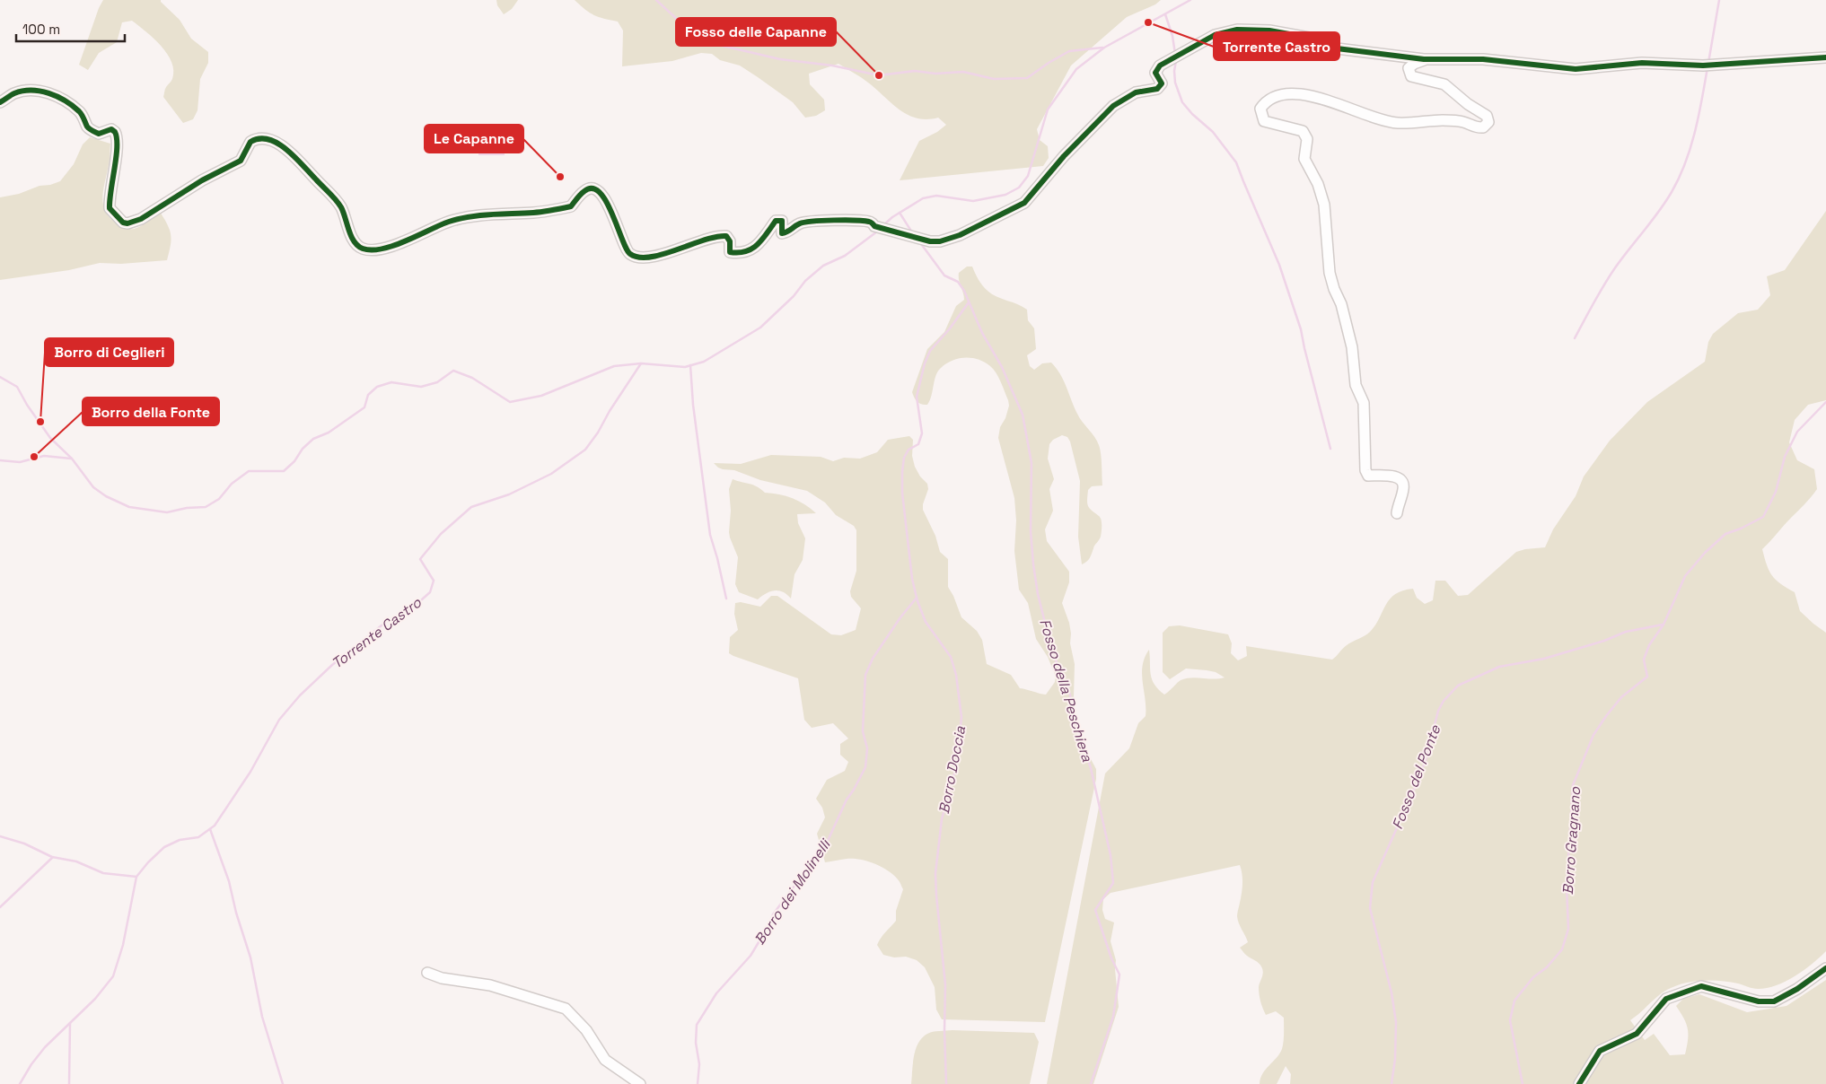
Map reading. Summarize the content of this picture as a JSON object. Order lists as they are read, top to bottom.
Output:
{
  "water": [
    "Torrente Castro",
    "Fosso della Peschiera",
    "Borro Doccia",
    "Fosso del Ponte",
    "Borro Gragnano",
    "Borro dei Molinelli"
  ],
  "places": [
    "Torrente Castro",
    "Fosso delle Capanne",
    "Le Capanne",
    "Borro di Ceglieri",
    "Borro della Fonte"
  ],
  "scale_bar": "100 m"
}
